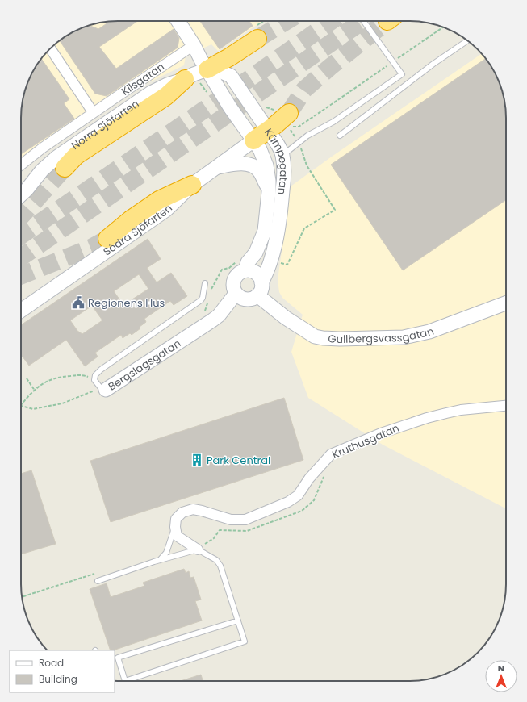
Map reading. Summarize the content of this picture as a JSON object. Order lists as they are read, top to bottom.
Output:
{
  "streets": {
    "street": [
      "Kilsgatan",
      "Norra Sjöfarten",
      "Kämpegatan",
      "Södra Sjöfarten",
      "Gullbergsvassgatan",
      "Bergslagsgatan",
      "Kruthusgatan"
    ]
  },
  "crossings": [
    ["Kilsgatan", "Kämpegatan"],
    ["Norra Sjöfarten", "Kämpegatan"],
    ["Kämpegatan", "Södra Sjöfarten"],
    ["Kämpegatan", "Gullbergsvassgatan"],
    ["Kämpegatan", "Bergslagsgatan"],
    ["Gullbergsvassgatan", "Bergslagsgatan"]
  ],
  "places": {
    "public building": ["Regionens Hus"],
    "building": ["Park Central"]
  },
  "legend": ["Road", "Building"],
  "north": "top"
}
